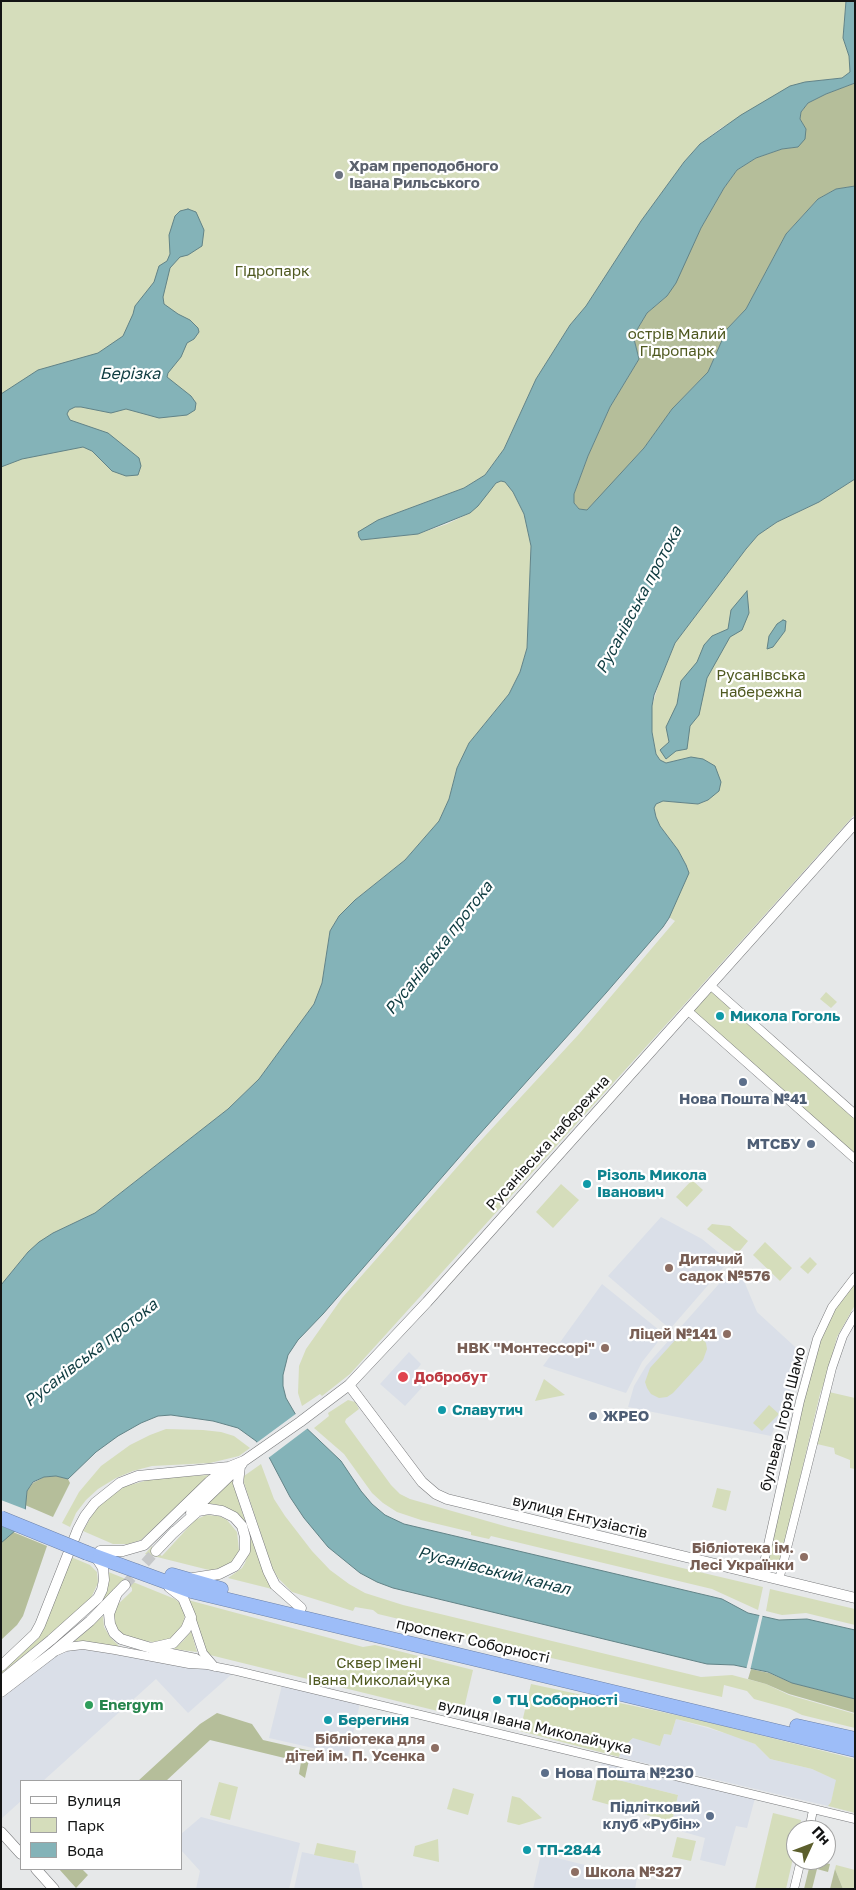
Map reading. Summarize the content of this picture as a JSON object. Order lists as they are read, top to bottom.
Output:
{
  "streets": {
    "highway": ["проспект Соборності"],
    "main road": ["Русанівська набережна", "вулиця Ентузіастів", "вулиця Івана Миколайчука"],
    "street": ["бульвар Ігоря Шамо"]
  },
  "crossings": [
    ["Русанівська набережна", "вулиця Ентузіастів"],
    ["Русанівська набережна", "проспект Соборності"],
    ["бульвар Ігоря Шамо", "вулиця Ентузіастів"]
  ],
  "water": ["Берізка", "Русанівська протока", "Русанівський канал"],
  "parks": [
    "Гідропарк",
    "острів Малий Гідропарк",
    "Русанівська набережна",
    "Сквер імені Івана Миколайчука"
  ],
  "places": [
    "Храм преподобного Івана Рильського",
    "Микола Гоголь",
    "Нова Пошта №41",
    "МТСБУ",
    "Різоль Микола Іванович",
    "Дитячий садок №576",
    "Ліцей №141",
    "НВК \"Монтессорі\"",
    "Добробут",
    "Славутич",
    "ЖРЕО",
    "Бібліотека ім. Лесі Українки",
    "ТЦ Соборності",
    "Energym",
    "Берегиня",
    "Бібліотека для дітей ім. П. Усенка",
    "Нова Пошта №230",
    "Підлітковий клуб «Рубін»",
    "ТП-2844",
    "Школа №327"
  ],
  "legend": ["Вулиця", "Парк", "Вода"],
  "north": "top right"
}
